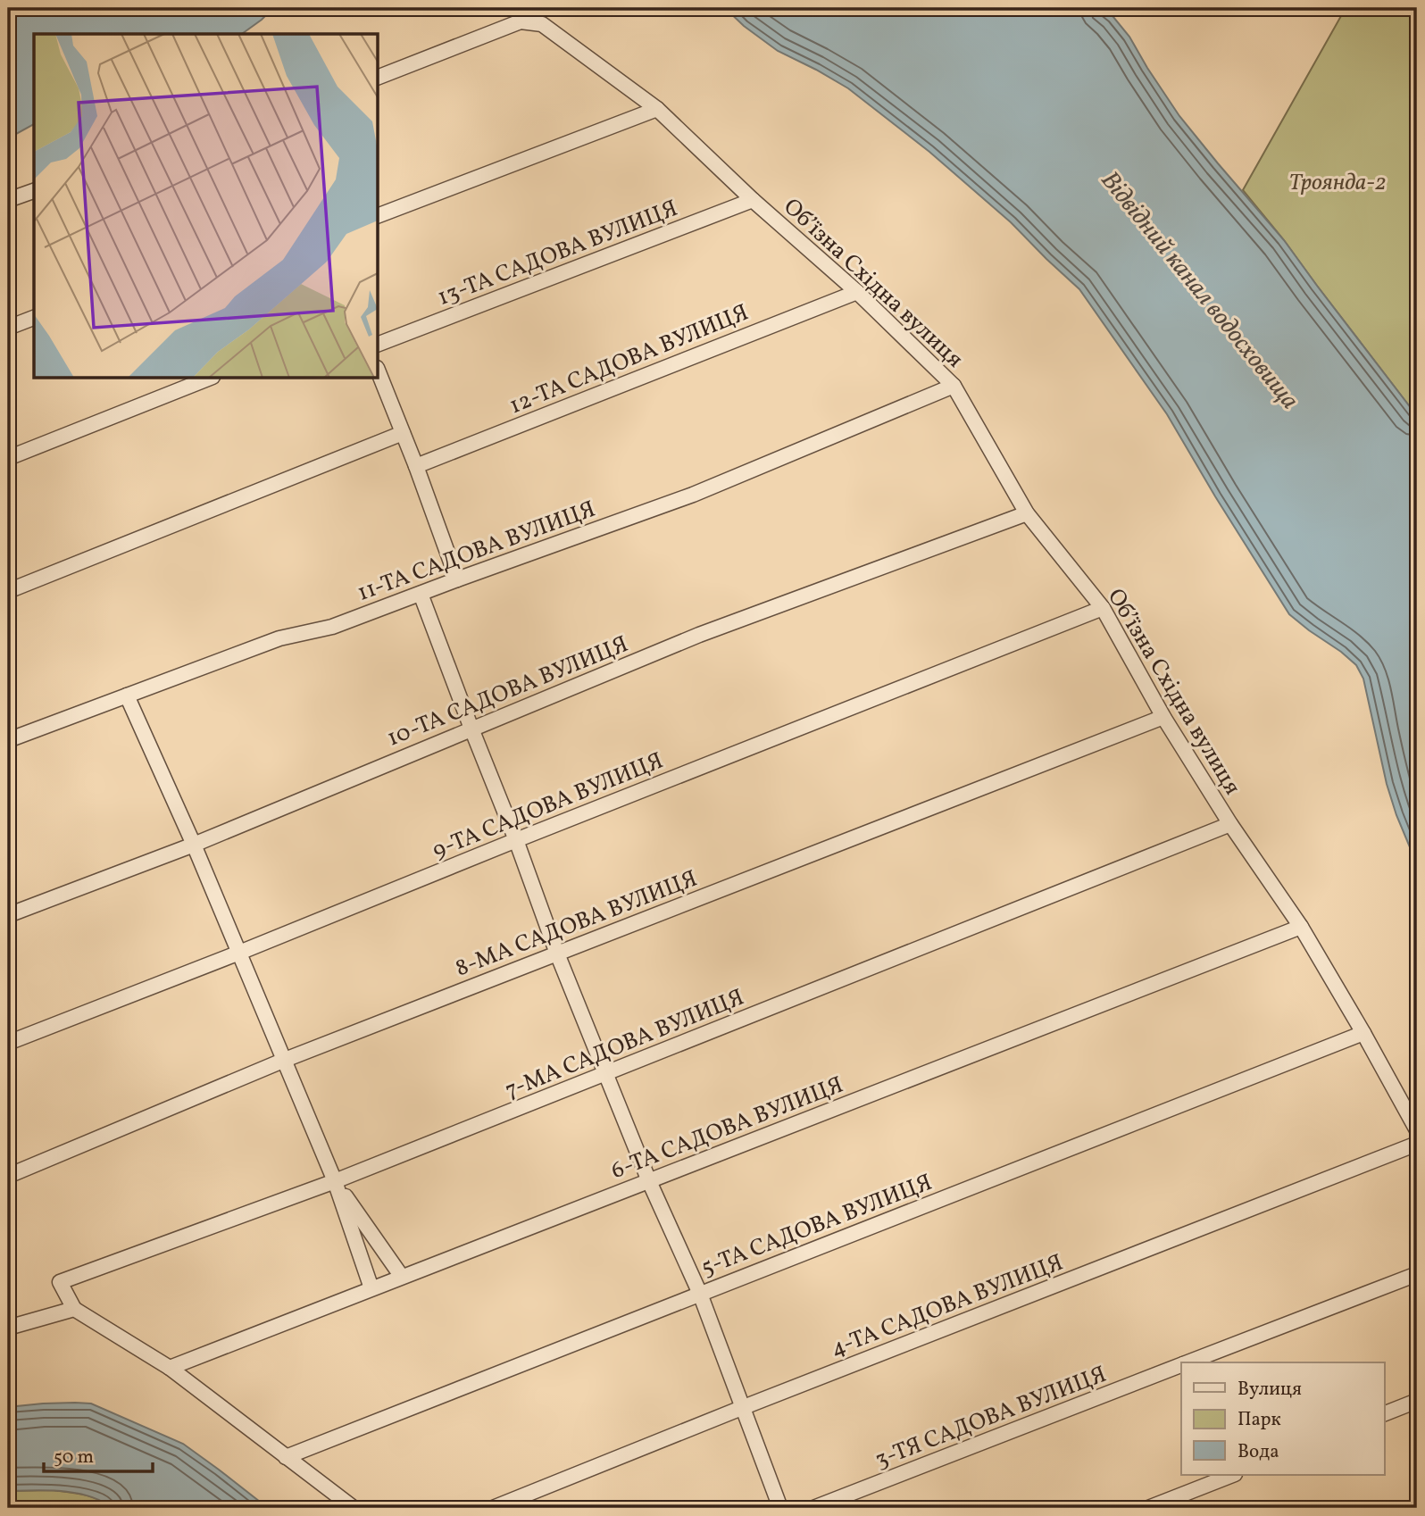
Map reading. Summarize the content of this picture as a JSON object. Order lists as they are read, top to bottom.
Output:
{
  "streets": {
    "street": [
      "13-ТА САДОВА ВУЛИЦЯ",
      "Обʼїзна Східна вулиця",
      "12-ТА САДОВА ВУЛИЦЯ",
      "11-ТА САДОВА ВУЛИЦЯ",
      "10-ТА САДОВА ВУЛИЦЯ",
      "9-ТА САДОВА ВУЛИЦЯ",
      "8-МА САДОВА ВУЛИЦЯ",
      "7-МА САДОВА ВУЛИЦЯ",
      "6-ТА САДОВА ВУЛИЦЯ",
      "5-ТА САДОВА ВУЛИЦЯ",
      "4-ТА САДОВА ВУЛИЦЯ",
      "3-ТЯ САДОВА ВУЛИЦЯ"
    ]
  },
  "crossings": [
    ["13-ТА САДОВА ВУЛИЦЯ", "Обʼїзна Східна вулиця"],
    ["Обʼїзна Східна вулиця", "12-ТА САДОВА ВУЛИЦЯ"],
    ["Обʼїзна Східна вулиця", "11-ТА САДОВА ВУЛИЦЯ"],
    ["Обʼїзна Східна вулиця", "10-ТА САДОВА ВУЛИЦЯ"],
    ["Обʼїзна Східна вулиця", "9-ТА САДОВА ВУЛИЦЯ"],
    ["Обʼїзна Східна вулиця", "8-МА САДОВА ВУЛИЦЯ"],
    ["Обʼїзна Східна вулиця", "7-МА САДОВА ВУЛИЦЯ"],
    ["Обʼїзна Східна вулиця", "6-ТА САДОВА ВУЛИЦЯ"],
    ["Обʼїзна Східна вулиця", "5-ТА САДОВА ВУЛИЦЯ"]
  ],
  "water": ["Відвідний канал водосховища"],
  "parks": ["Троянда-2"],
  "legend": ["Вулиця", "Парк", "Вода"],
  "scale_bar": "50 m"
}
